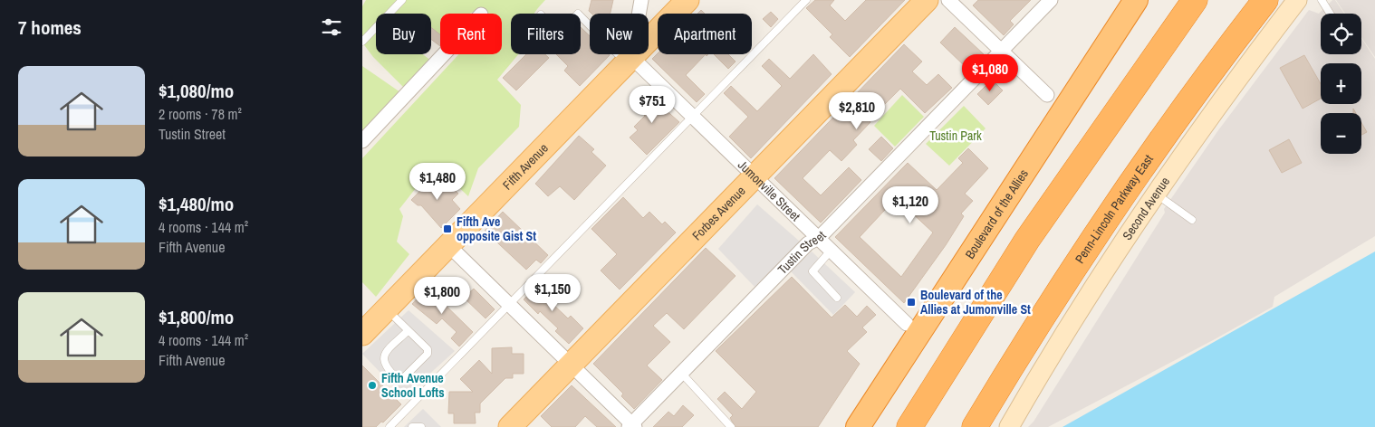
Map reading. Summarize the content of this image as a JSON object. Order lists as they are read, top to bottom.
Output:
{
  "streets": {
    "highway": ["Penn-Lincoln Parkway East", "Boulevard of the Allies"],
    "main road": ["Fifth Avenue", "Second Avenue", "Forbes Avenue"],
    "street": ["Jumonville Street", "Tustin Street"]
  },
  "crossings": [
    ["Fifth Avenue", "Jumonville Street"],
    ["Jumonville Street", "Forbes Avenue"],
    ["Jumonville Street", "Boulevard of the Allies"],
    ["Jumonville Street", "Tustin Street"]
  ],
  "parks": ["Tustin Park"],
  "places": {
    "transit": ["Fifth Ave opposite Gist St", "Boulevard of the Allies at Jumonville St"],
    "other": ["Fifth Avenue School Lofts"]
  },
  "page": {
    "heading": "7 homes",
    "map_buttons": ["+", "−"],
    "chip": [
      "Buy",
      "Rent",
      "Filters",
      "New",
      "Apartment"
    ],
    "list": [
      {
        "name": "$1,080/mo",
        "note": "2 rooms · 78 m² · Tustin Street"
      },
      {
        "name": "$1,480/mo",
        "note": "4 rooms · 144 m² · Fifth Avenue"
      },
      {
        "name": "$1,800/mo",
        "note": "4 rooms · 144 m² · Fifth Avenue"
      }
    ],
    "price": [
      "$1,080",
      "$751",
      "$2,810",
      "$1,480",
      "$1,120",
      "$1,150",
      "$1,800"
    ]
  }
}
